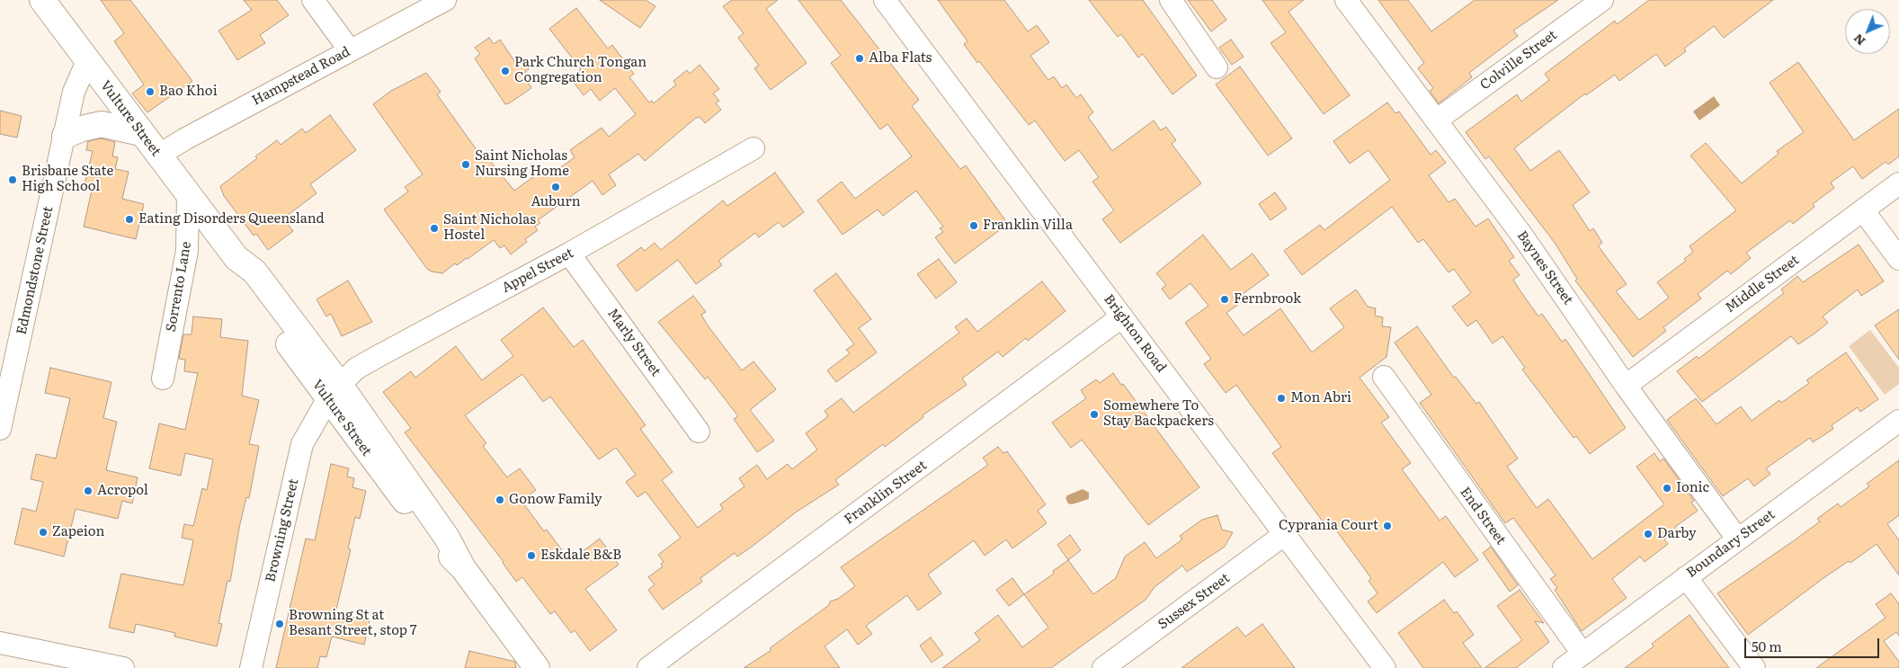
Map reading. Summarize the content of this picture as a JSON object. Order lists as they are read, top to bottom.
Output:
{
  "streets": {
    "main road": ["Vulture Street"],
    "street": [
      "Colville Street",
      "Hampstead Road",
      "Baynes Street",
      "Edmondstone Street",
      "Appel Street",
      "Middle Street",
      "Sorrento Lane",
      "Brighton Road",
      "Marly Street",
      "Franklin Street",
      "End Street",
      "Browning Street",
      "Boundary Street",
      "Sussex Street"
    ]
  },
  "crossings": [
    ["Colville Street", "Baynes Street"],
    ["Hampstead Road", "Vulture Street"],
    ["Vulture Street", "Edmondstone Street"],
    ["Vulture Street", "Appel Street"],
    ["Vulture Street", "Sorrento Lane"],
    ["Vulture Street", "Browning Street"],
    ["Baynes Street", "Middle Street"],
    ["Baynes Street", "Boundary Street"],
    ["Appel Street", "Marly Street"],
    ["Appel Street", "Browning Street"],
    ["Brighton Road", "Franklin Street"],
    ["Brighton Road", "Sussex Street"],
    ["End Street", "Boundary Street"]
  ],
  "places": [
    "Alba Flats",
    "Park Church Tongan Congregation",
    "Bao Khoi",
    "Saint Nicholas Nursing Home",
    "Brisbane State High School",
    "Auburn",
    "Eating Disorders Queensland",
    "Franklin Villa",
    "Saint Nicholas Hostel",
    "Fernbrook",
    "Mon Abri",
    "Somewhere To Stay Backpackers",
    "Ionic",
    "Acropol",
    "Gonow Family",
    "Cyprania Court",
    "Zapeion",
    "Darby",
    "Eskdale B&B",
    "Browning St at Besant Street, stop 7"
  ],
  "scale_bar": "50 m",
  "north": "bottom left"
}
